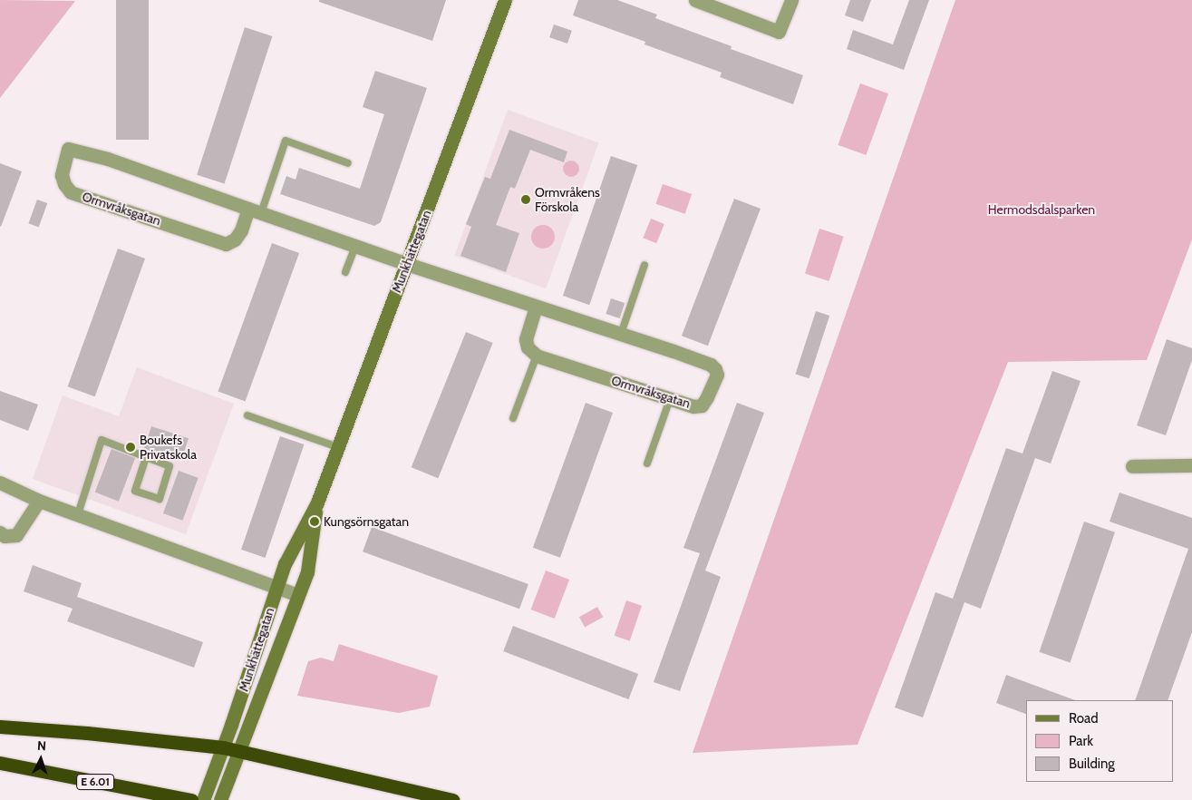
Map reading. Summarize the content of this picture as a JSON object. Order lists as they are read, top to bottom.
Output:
{
  "streets": {
    "highway": ["E 6.01"],
    "main road": ["Munkhättegatan"],
    "street": ["Ormvråksgatan"]
  },
  "crossings": [
    ["Ormvråksgatan", "Munkhättegatan"]
  ],
  "parks": ["Hermodsdalsparken"],
  "places": ["Ormvråkens Förskola", "Boukefs Privatskola", "Kungsörnsgatan"],
  "legend": ["Road", "Park", "Building"],
  "north": "top"
}
